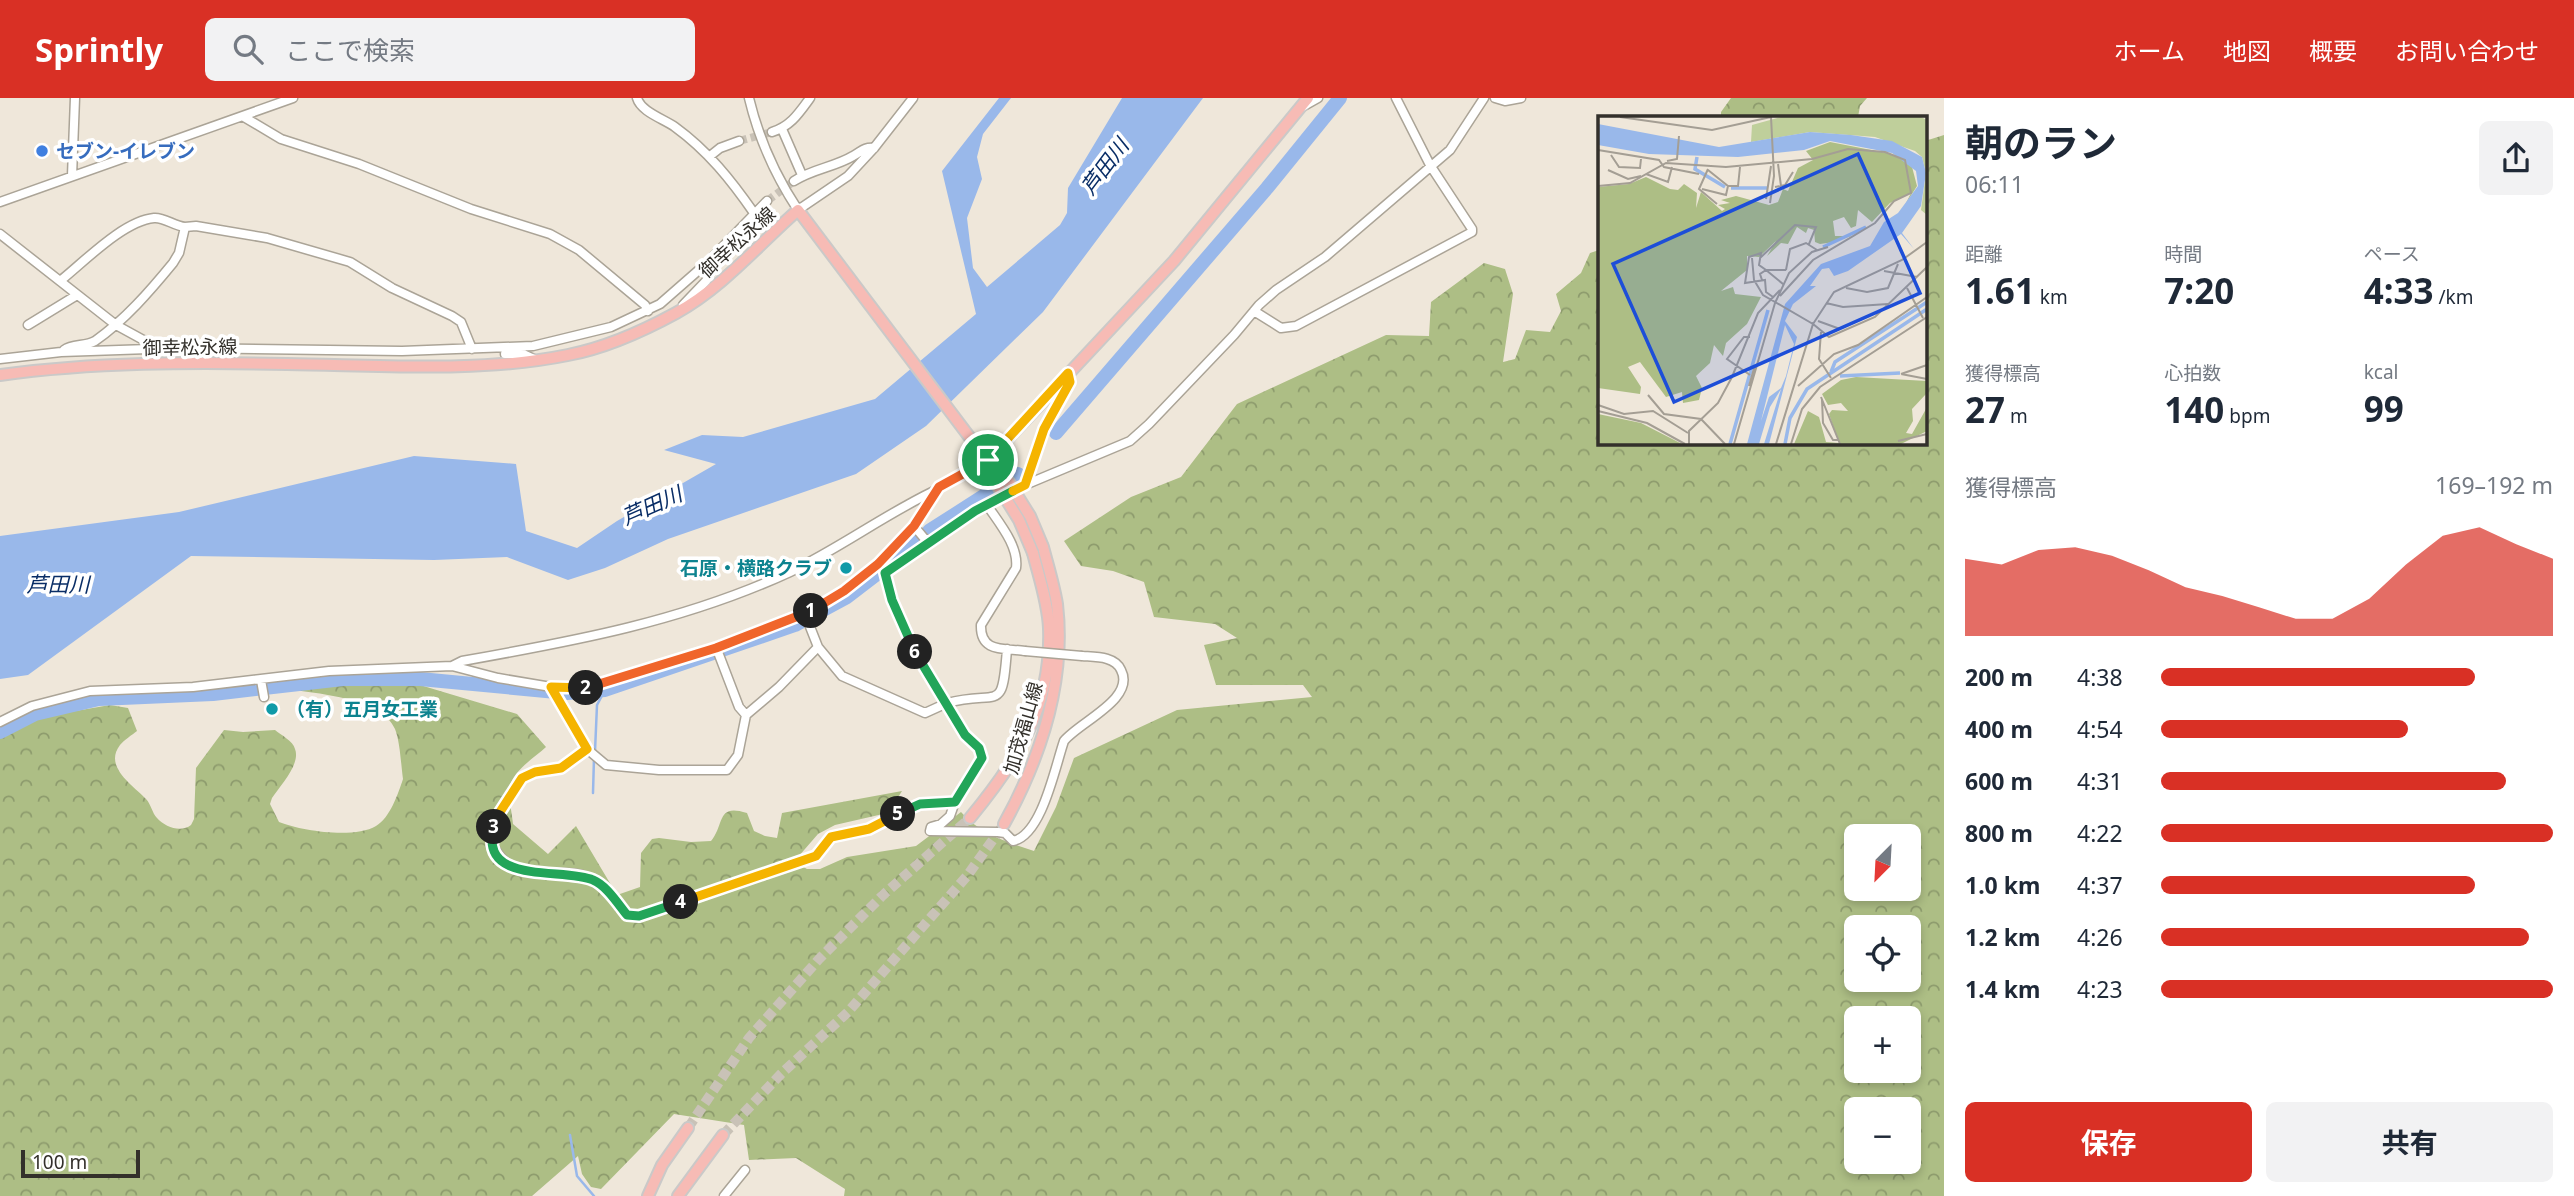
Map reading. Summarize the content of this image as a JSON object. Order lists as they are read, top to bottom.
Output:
{
  "streets": {
    "main road": ["御幸松永線", "加茂福山線"]
  },
  "crossings": [
    ["御幸松永線", "加茂福山線"]
  ],
  "water": ["芦田川"],
  "places": ["セブン-イレブン", "石原・横路クラブ", "（有）五月女工業"],
  "scale_bar": "100 m",
  "north": "bottom left",
  "page": {
    "header": "Sprintly",
    "search": "ここで検索",
    "nav": [
      "ホーム",
      "地図",
      "概要",
      "お問い合わせ"
    ],
    "heading": ["朝のラン", "06:11"],
    "stats": [
      ["距離", "1.61 km"],
      ["時間", "7:20"],
      ["ペース", "4:33 /km"],
      ["獲得標高", "27 m"],
      ["心拍数", "140 bpm"],
      ["kcal", "99"]
    ],
    "chart": ["獲得標高", "169–192 m"],
    "pins": [
      "1",
      "6",
      "2",
      "5",
      "3",
      "4"
    ],
    "list": [
      {
        "name": "200 m",
        "note": "4:38"
      },
      {
        "name": "400 m",
        "note": "4:54"
      },
      {
        "name": "600 m",
        "note": "4:31"
      },
      {
        "name": "800 m",
        "note": "4:22"
      },
      {
        "name": "1.0 km",
        "note": "4:37"
      },
      {
        "name": "1.2 km",
        "note": "4:26"
      },
      {
        "name": "1.4 km",
        "note": "4:23"
      }
    ],
    "map_buttons": ["+", "−"],
    "buttons": ["保存", "共有"],
    "scale": "100 m"
  }
}
